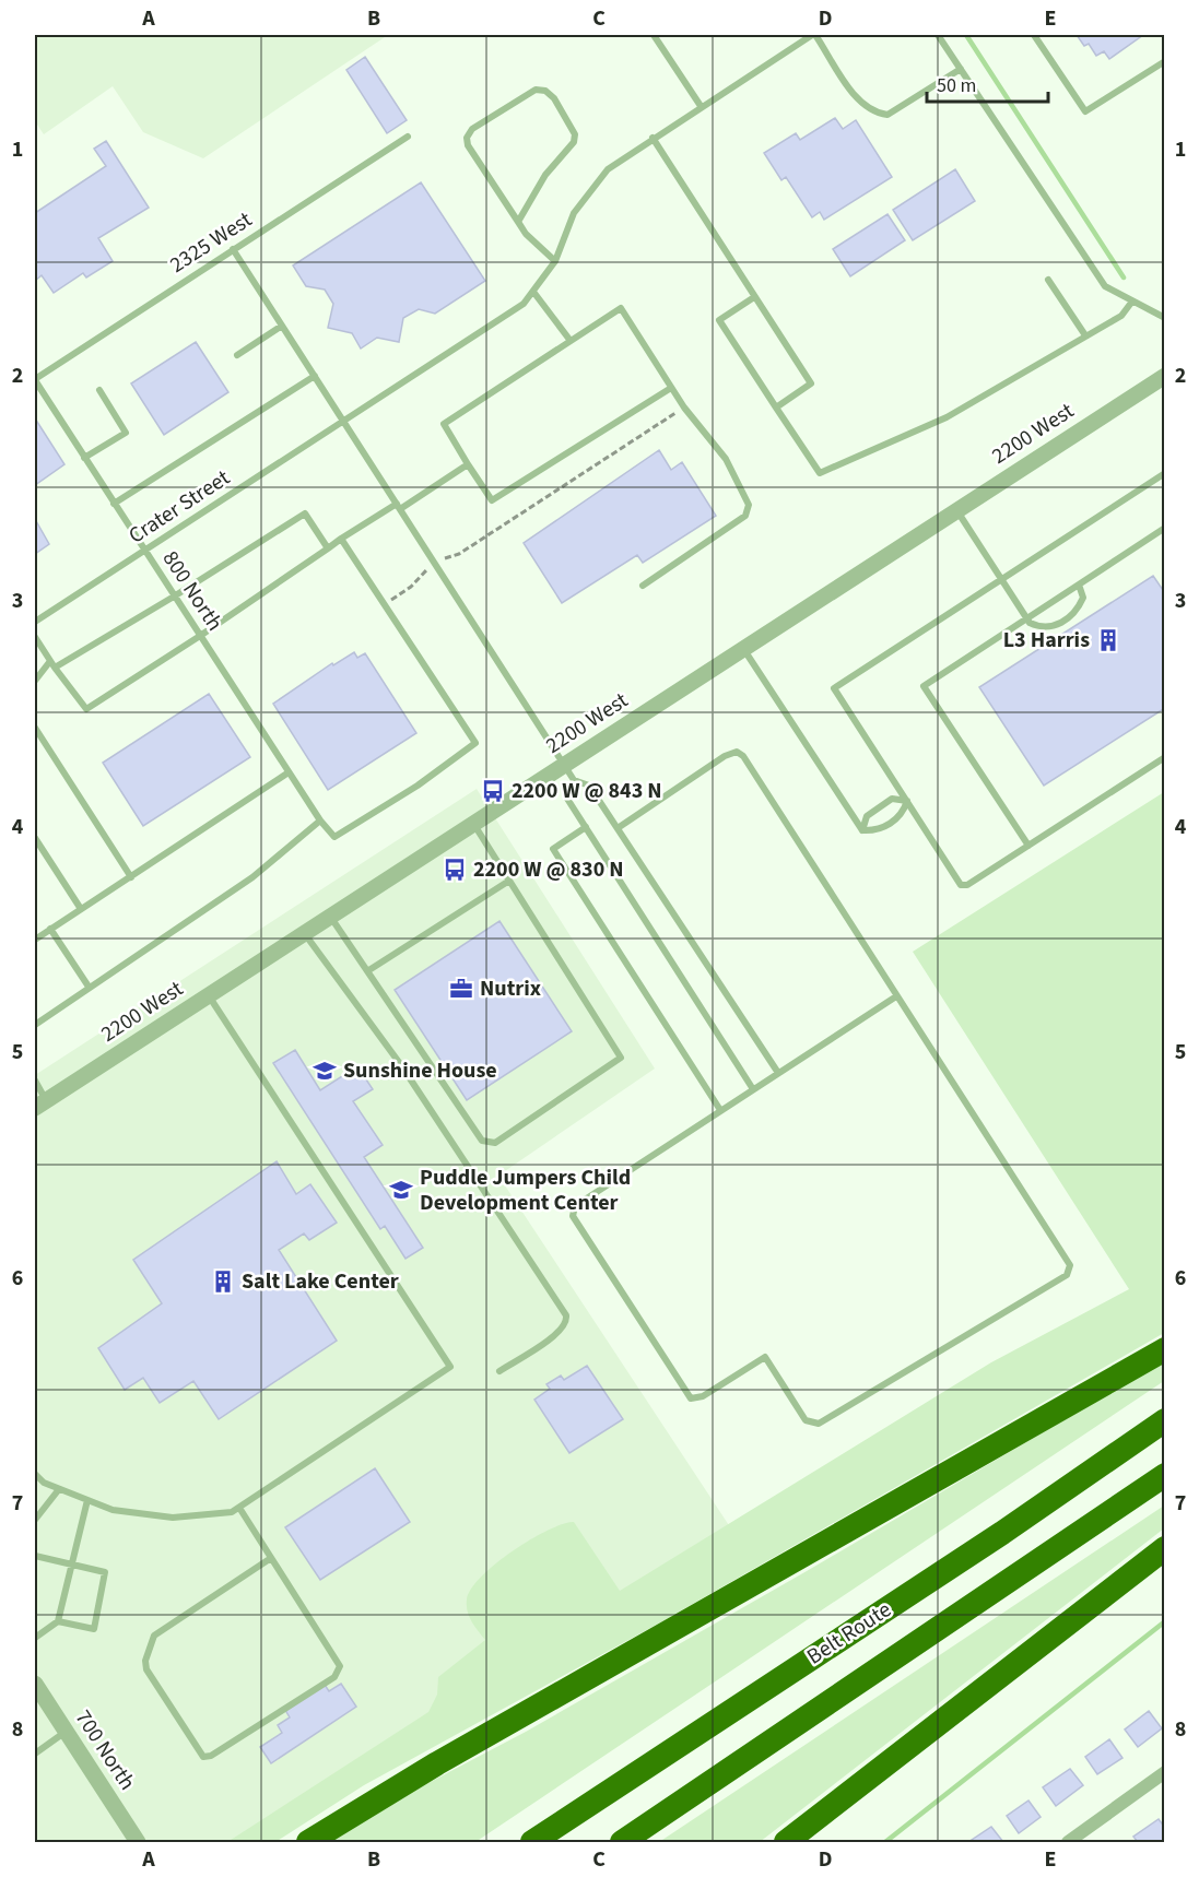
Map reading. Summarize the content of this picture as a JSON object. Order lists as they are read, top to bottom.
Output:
{
  "streets": {
    "highway": ["Belt Route"],
    "street": ["2200 West", "700 North"],
    "lane": ["2325 West", "Crater Street", "800 North"]
  },
  "crossings": [
    ["2325 West", "800 North"],
    ["Crater Street", "800 North"]
  ],
  "places": {
    "building": ["L3 Harris", "Salt Lake Center"],
    "bus stop": ["2200 W @ 843 N", "2200 W @ 830 N"],
    "office": ["Nutrix"],
    "school or university": ["Sunshine House", "Puddle Jumpers Child Development Center"]
  },
  "scale_bar": "50 m",
  "grid": {
    "columns": [
      "A",
      "B",
      "C",
      "D",
      "E"
    ],
    "rows": [
      "1",
      "2",
      "3",
      "4",
      "5",
      "6",
      "7",
      "8"
    ]
  }
}
